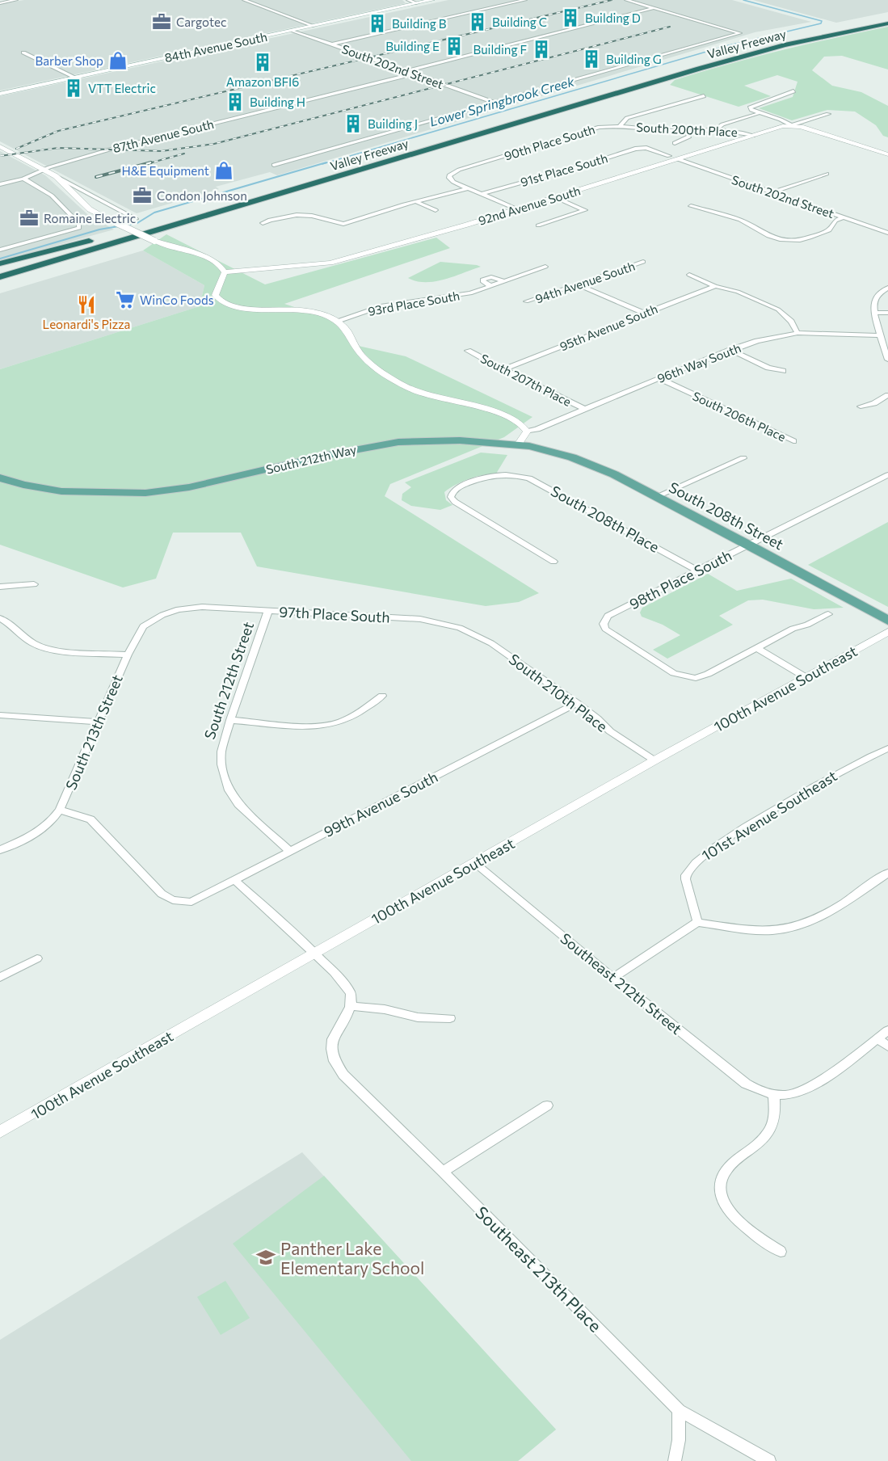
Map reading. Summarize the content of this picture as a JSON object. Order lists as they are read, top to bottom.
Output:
{
  "streets": {
    "highway": ["Valley Freeway"],
    "main road": ["84th Avenue South", "South 212th Way", "South 208th Street"],
    "street": [
      "South 202nd Street",
      "South 200th Place",
      "87th Avenue South",
      "90th Place South",
      "91st Place South",
      "92nd Avenue South",
      "94th Avenue South",
      "93rd Place South",
      "95th Avenue South",
      "96th Way South",
      "South 207th Place",
      "South 206th Place",
      "South 208th Place",
      "98th Place South",
      "97th Place South",
      "South 212th Street",
      "100th Avenue Southeast",
      "South 210th Place",
      "South 213th Street",
      "99th Avenue South",
      "101st Avenue Southeast",
      "Southeast 212th Street",
      "Southeast 213th Place"
    ]
  },
  "crossings": [
    ["84th Avenue South", "South 202nd Street"],
    ["South 202nd Street", "87th Avenue South"],
    ["South 202nd Street", "92nd Avenue South"],
    ["South 200th Place", "90th Place South"],
    ["South 200th Place", "92nd Avenue South"],
    ["95th Avenue South", "South 207th Place"],
    ["96th Way South", "South 207th Place"],
    ["96th Way South", "South 206th Place"],
    ["South 212th Way", "South 208th Street"],
    ["South 208th Street", "98th Place South"],
    ["South 208th Place", "98th Place South"],
    ["97th Place South", "South 212th Street"],
    ["97th Place South", "South 210th Place"],
    ["97th Place South", "South 213th Street"],
    ["South 212th Street", "99th Avenue South"],
    ["100th Avenue Southeast", "South 210th Place"],
    ["100th Avenue Southeast", "Southeast 212th Street"],
    ["South 210th Place", "99th Avenue South"],
    ["South 213th Street", "99th Avenue South"]
  ],
  "water": ["Lower Springbrook Creek"],
  "places": {
    "building": [
      "Building D",
      "Building C",
      "Building B",
      "Building E",
      "Building F",
      "Building G",
      "Amazon BFI6",
      "VTT Electric",
      "Building H",
      "Building J"
    ],
    "office": ["Cargotec", "Condon Johnson", "Romaine Electric"],
    "shop": ["Barber Shop", "H&E Equipment"],
    "supermarket": ["WinCo Foods"],
    "restaurant": ["Leonardi's Pizza"],
    "school or university": ["Panther Lake Elementary School"]
  }
}
